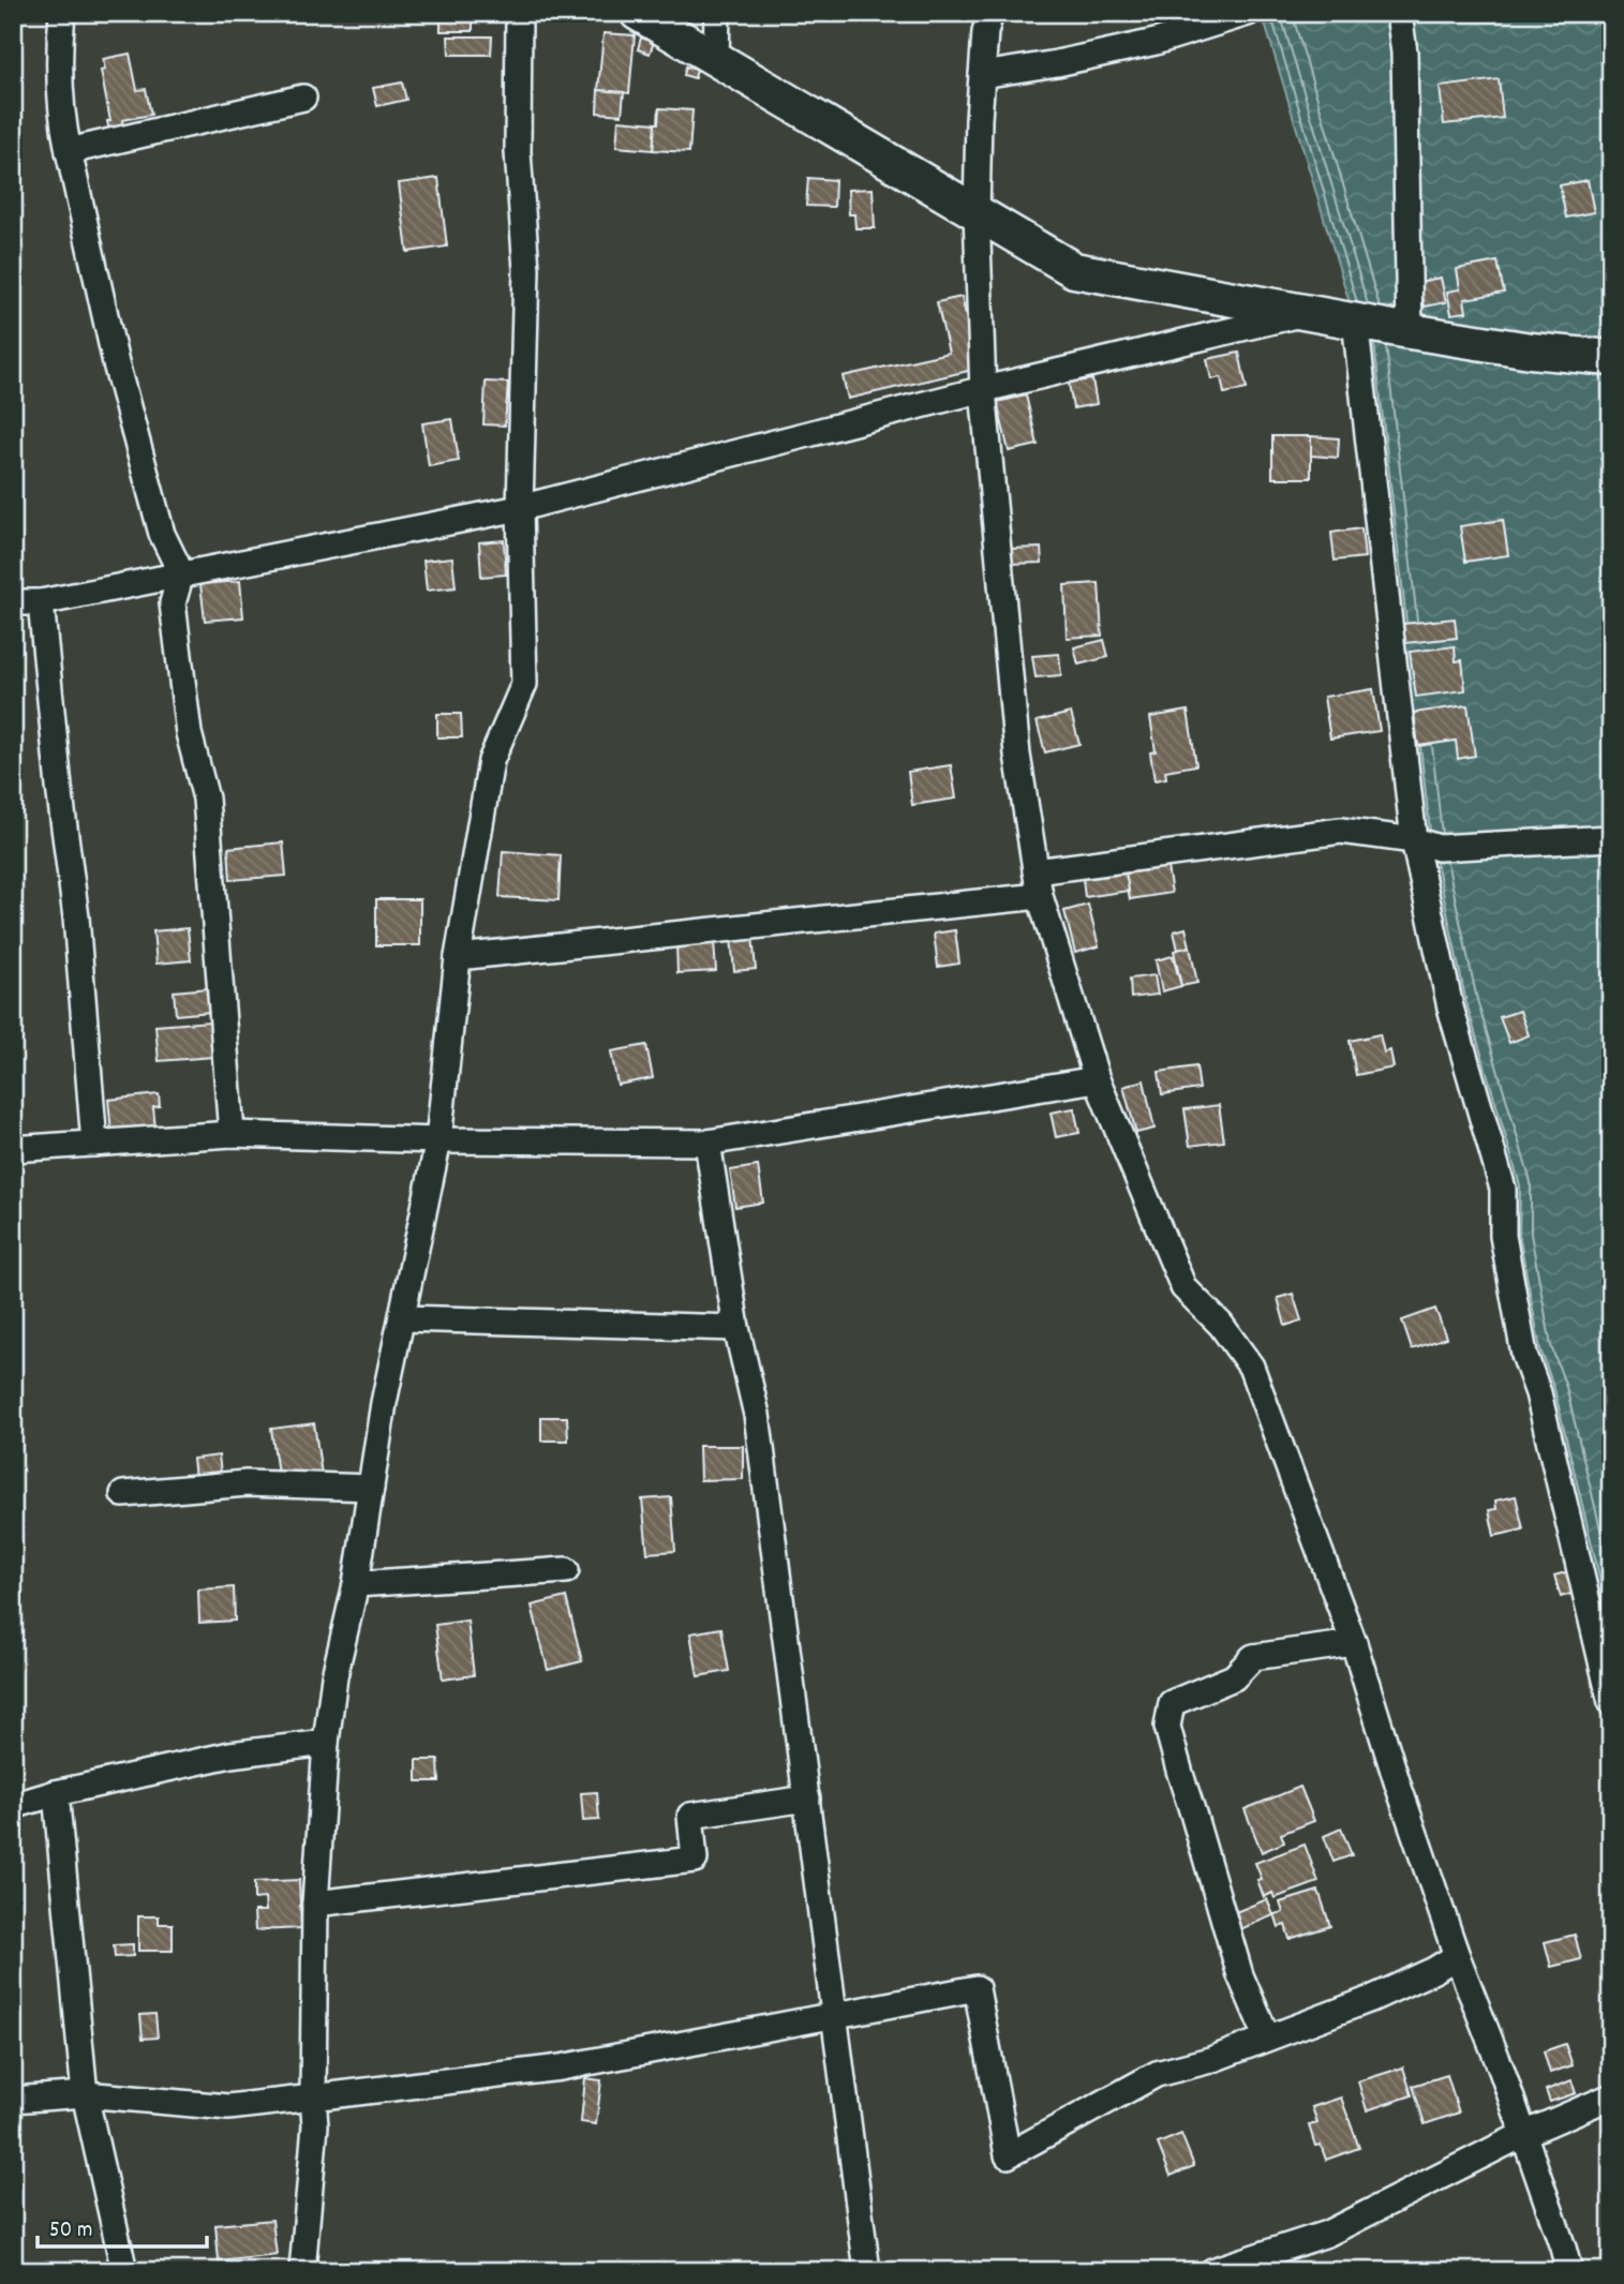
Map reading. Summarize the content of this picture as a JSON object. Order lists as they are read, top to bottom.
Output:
{
  "scale_bar": "50 m"
}
